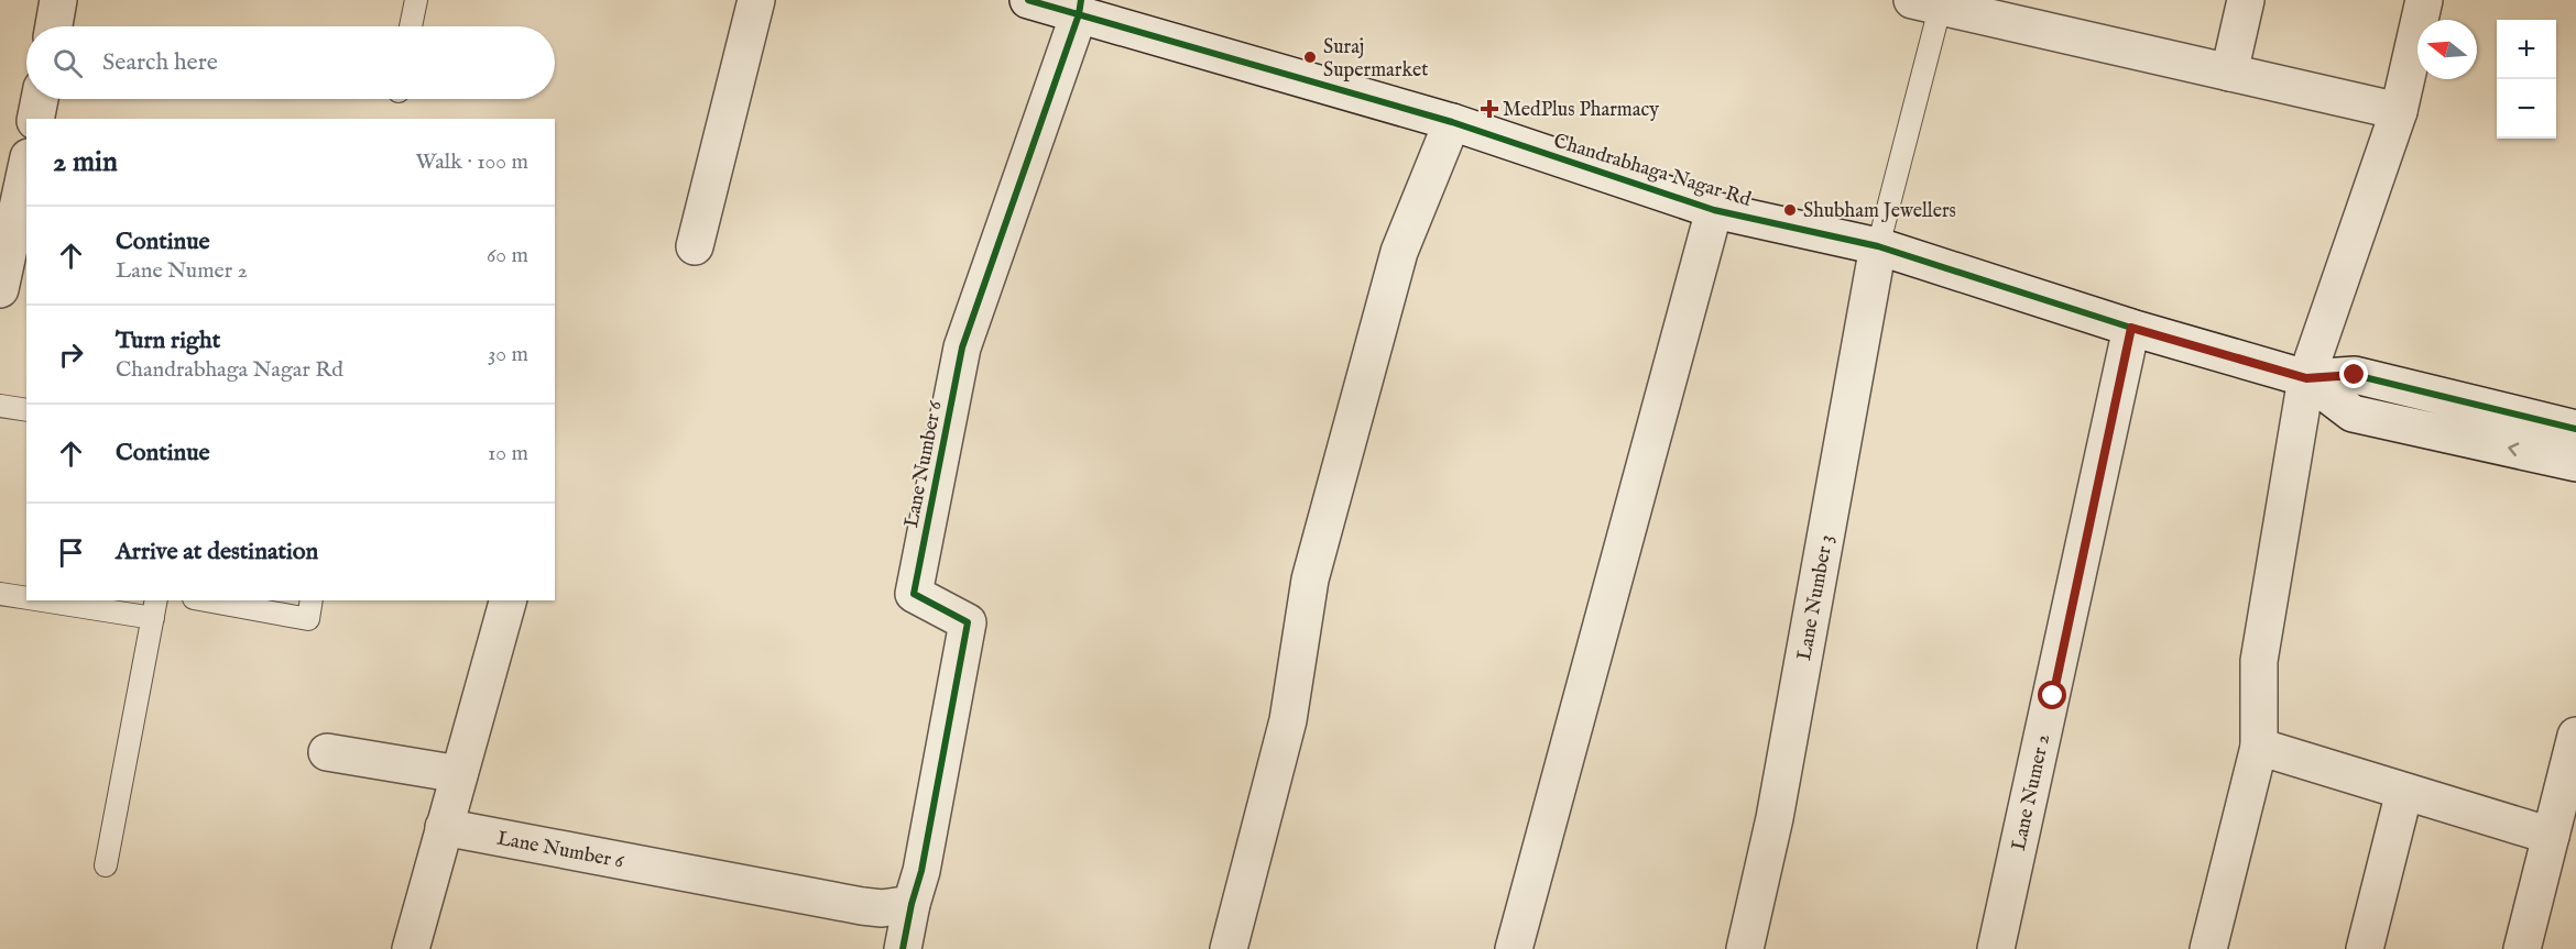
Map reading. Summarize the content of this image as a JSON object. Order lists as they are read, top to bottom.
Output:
{
  "streets": {
    "street": [
      "Chandrabhaga Nagar Rd",
      "Lane Number 6",
      "Lane Number 3",
      "Lane Numer 2"
    ]
  },
  "crossings": [
    ["Chandrabhaga Nagar Rd", "Lane Number 6"],
    ["Chandrabhaga Nagar Rd", "Lane Number 3"],
    ["Chandrabhaga Nagar Rd", "Lane Numer 2"]
  ],
  "places": {
    "other": ["Suraj Supermarket", "Shubham Jewellers"],
    "health": ["MedPlus Pharmacy"]
  },
  "north": "left",
  "page": {
    "map_buttons": ["+", "−"],
    "search": "Search here",
    "heading": ["2 min", "Walk · 100 m"],
    "list": [
      ["Continue", "Lane Numer 2", "60 m"],
      ["Turn right", "Chandrabhaga Nagar Rd", "30 m"],
      ["Continue", "10 m"],
      "Arrive at destination"
    ]
  }
}
